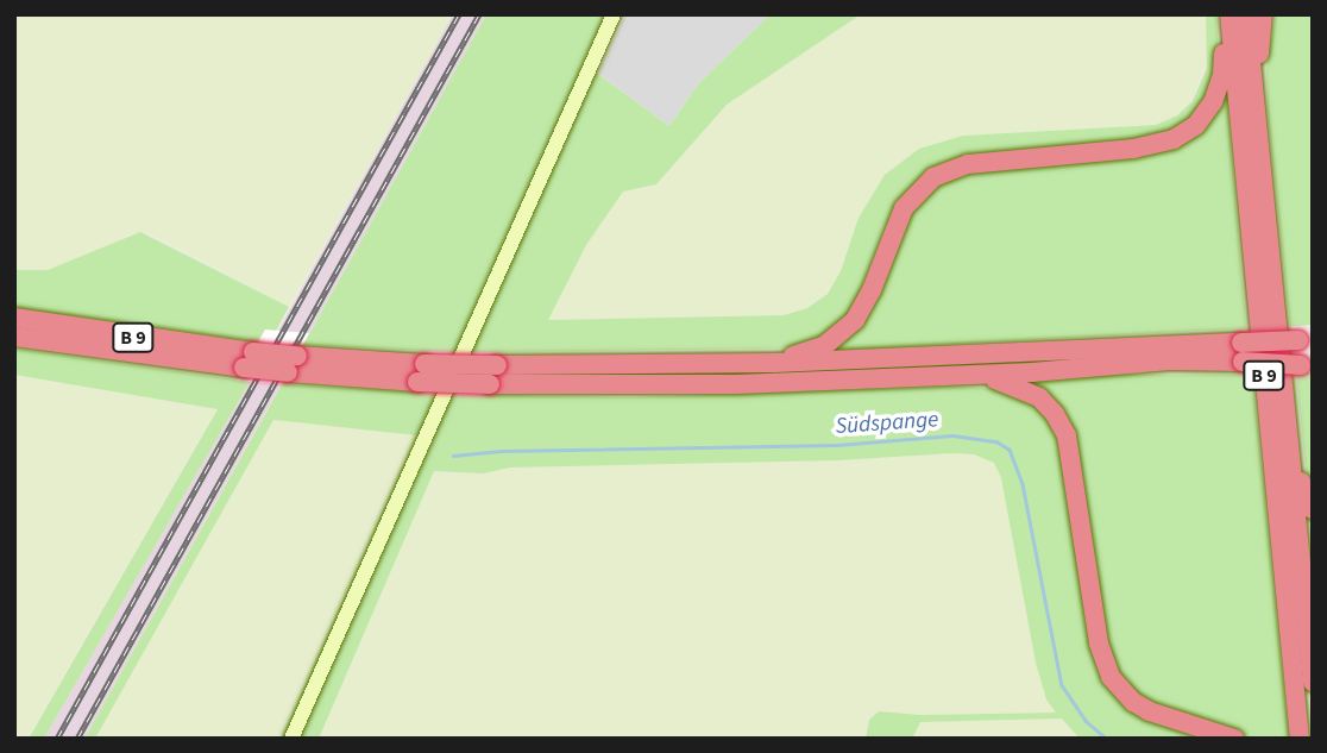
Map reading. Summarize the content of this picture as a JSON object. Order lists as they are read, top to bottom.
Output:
{
  "streets": {
    "highway": ["B 9"]
  },
  "water": ["Südspange"]
}
